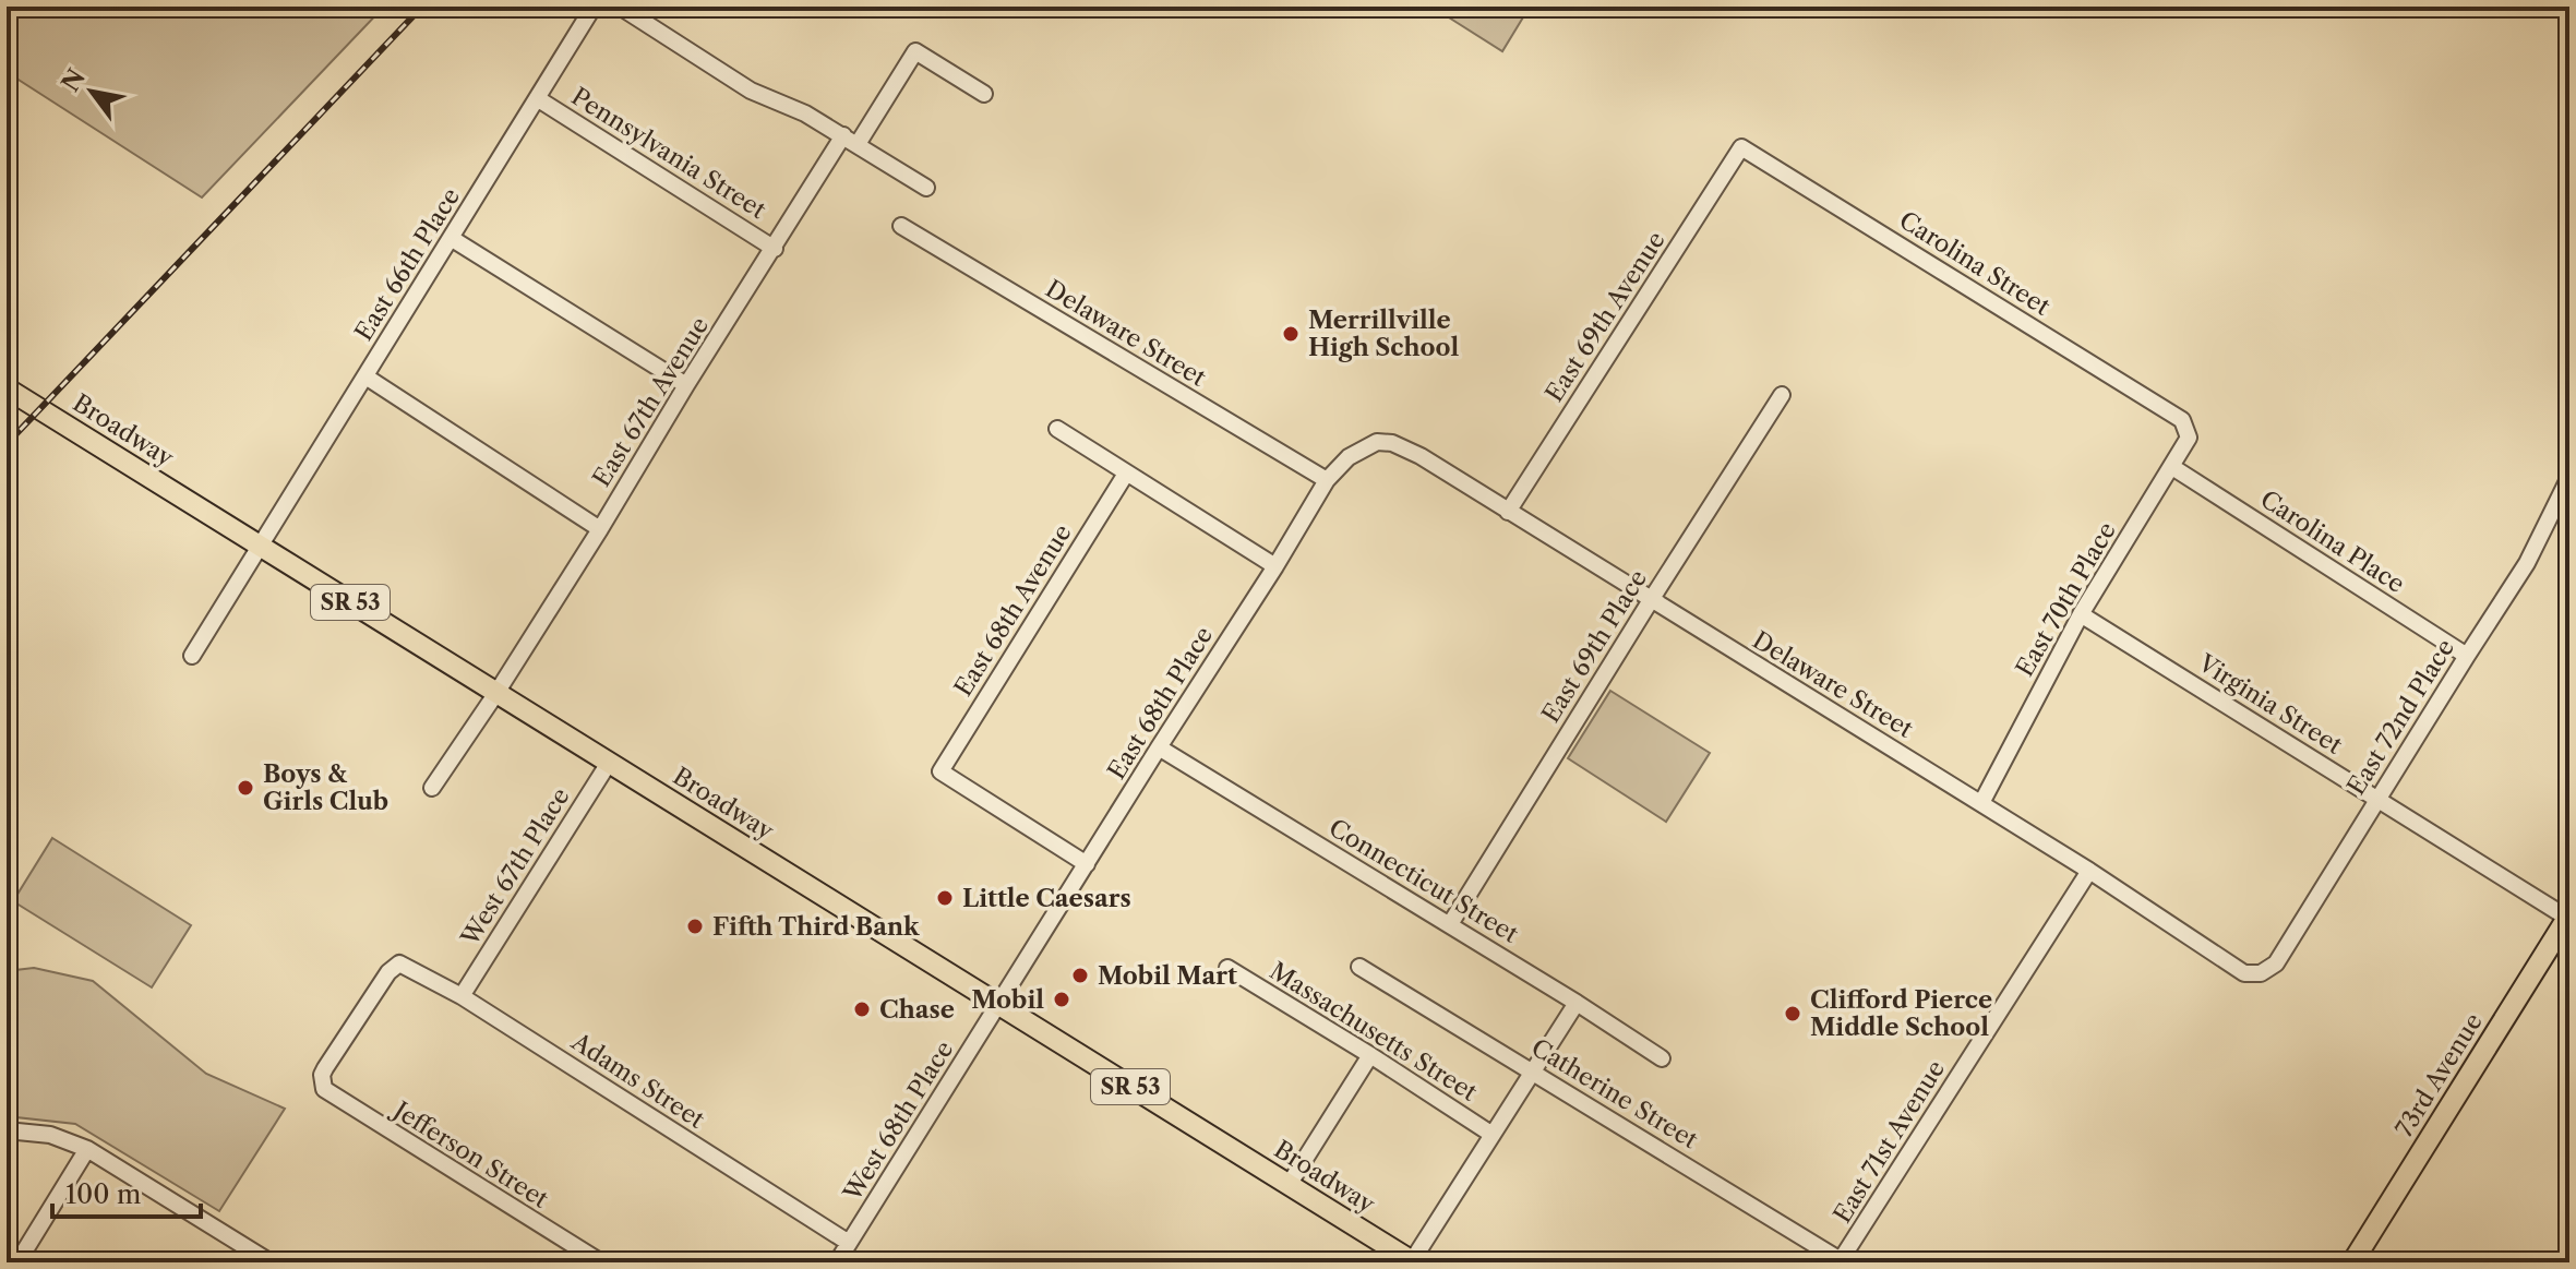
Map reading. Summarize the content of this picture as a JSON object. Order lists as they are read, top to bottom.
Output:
{
  "streets": {
    "main road": ["Broadway", "SR 53", "73rd Avenue"],
    "street": [
      "Pennsylvania Street",
      "Carolina Street",
      "East 66th Place",
      "East 69th Avenue",
      "Delaware Street",
      "East 67th Avenue",
      "Carolina Place",
      "East 70th Place",
      "East 68th Avenue",
      "East 69th Place",
      "East 68th Place",
      "Virginia Street",
      "East 72nd Place",
      "West 67th Place",
      "Connecticut Street",
      "Massachusetts Street",
      "Adams Street",
      "Catherine Street",
      "West 68th Place",
      "East 71st Avenue",
      "Jefferson Street"
    ]
  },
  "crossings": [
    ["Pennsylvania Street", "East 66th Place"],
    ["Pennsylvania Street", "East 67th Avenue"],
    ["Carolina Street", "East 69th Avenue"],
    ["Carolina Street", "East 70th Place"],
    ["East 66th Place", "Broadway"],
    ["East 69th Avenue", "Delaware Street"],
    ["Delaware Street", "East 70th Place"],
    ["Delaware Street", "East 69th Place"],
    ["Delaware Street", "East 68th Place"],
    ["Delaware Street", "East 72nd Place"],
    ["Delaware Street", "East 71st Avenue"],
    ["East 67th Avenue", "Broadway"],
    ["Broadway", "East 68th Place"],
    ["Broadway", "West 67th Place"],
    ["Broadway", "West 68th Place"],
    ["Carolina Place", "East 70th Place"],
    ["Carolina Place", "East 72nd Place"],
    ["East 70th Place", "Virginia Street"],
    ["East 68th Avenue", "East 68th Place"],
    ["East 69th Place", "Connecticut Street"],
    ["East 68th Place", "Connecticut Street"],
    ["East 68th Place", "West 68th Place"],
    ["Virginia Street", "East 72nd Place"],
    ["Virginia Street", "73rd Avenue"],
    ["West 67th Place", "Adams Street"],
    ["Adams Street", "West 68th Place"],
    ["Adams Street", "Jefferson Street"],
    ["Catherine Street", "East 71st Avenue"]
  ],
  "places": [
    "Merrillville High School",
    "Boys & Girls Club",
    "Little Caesars",
    "Fifth Third Bank",
    "Mobil Mart",
    "Mobil",
    "Chase",
    "Clifford Pierce Middle School"
  ],
  "scale_bar": "100 m",
  "north": "top left"
}
